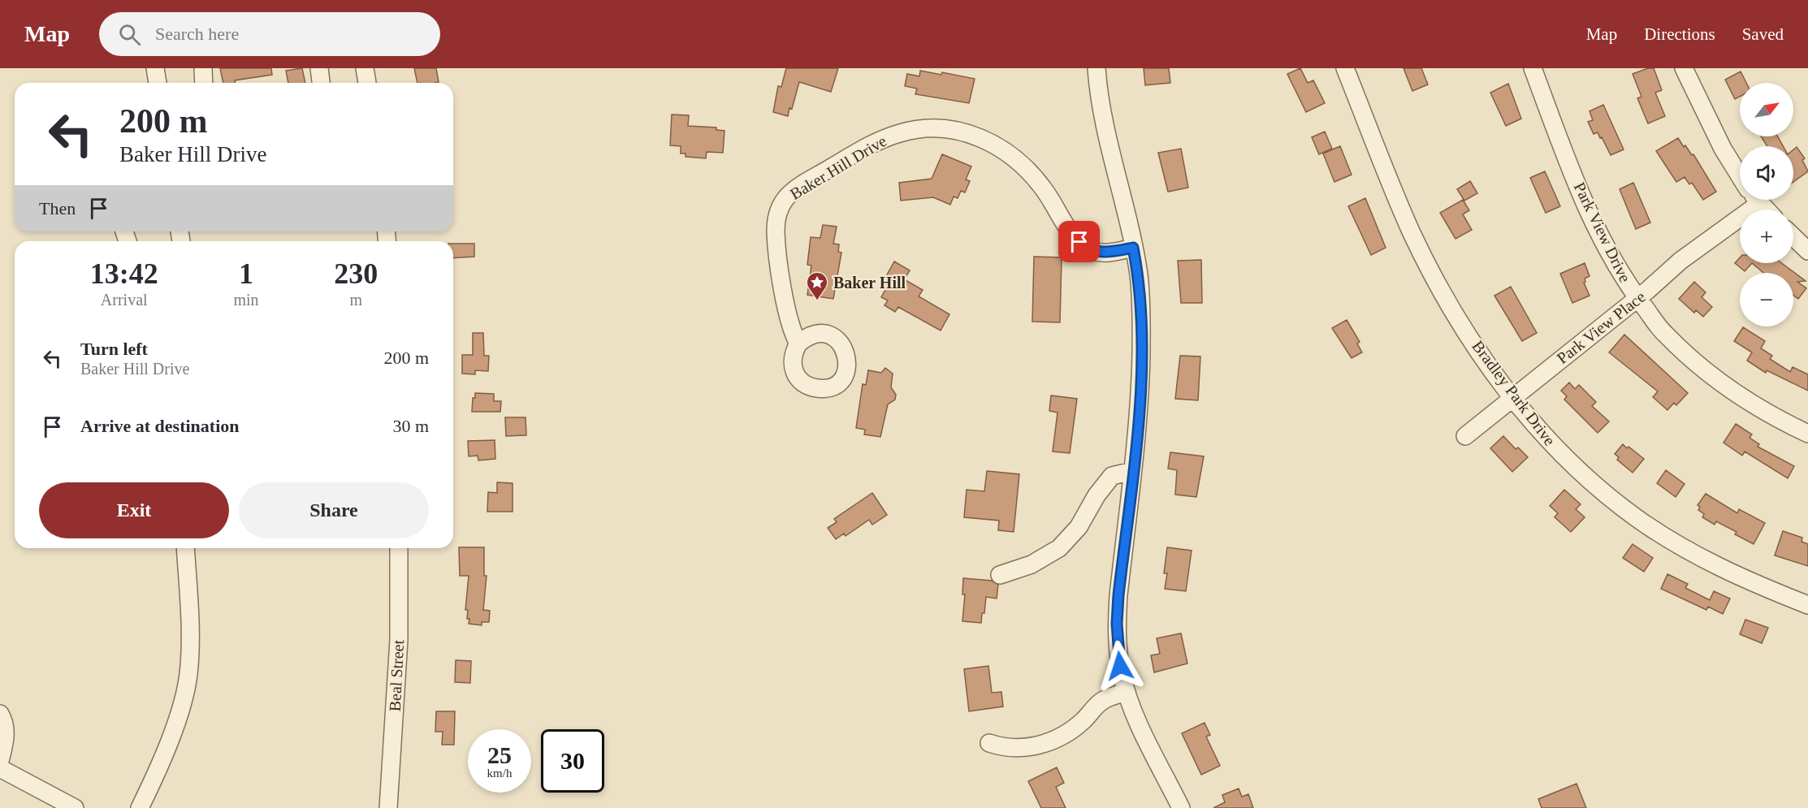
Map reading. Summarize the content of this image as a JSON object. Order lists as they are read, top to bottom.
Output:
{
  "streets": {
    "street": [
      "Baker Hill Drive",
      "Park View Drive",
      "Park View Place",
      "Bradley Park Drive",
      "Beal Street"
    ]
  },
  "crossings": [
    ["Park View Drive", "Park View Place"],
    ["Park View Place", "Bradley Park Drive"]
  ],
  "places": {
    "place": ["Baker Hill"]
  },
  "north": "top right",
  "page": {
    "header": "Map",
    "search": "Search here",
    "nav": ["Map", "Directions", "Saved"],
    "map_buttons": ["+", "−"],
    "turn": ["200 m", "Baker Hill Drive"],
    "then": "Then",
    "eta": [
      "13:42",
      "Arrival",
      "1",
      "min",
      "230",
      "m"
    ],
    "list": [
      {
        "name": "Turn left",
        "note": "Baker Hill Drive",
        "value": "200 m"
      },
      {
        "name": "Arrive at destination",
        "value": "30 m"
      }
    ],
    "buttons": ["Exit", "Share"],
    "speed": "25 km/h",
    "limit": "30"
  }
}
